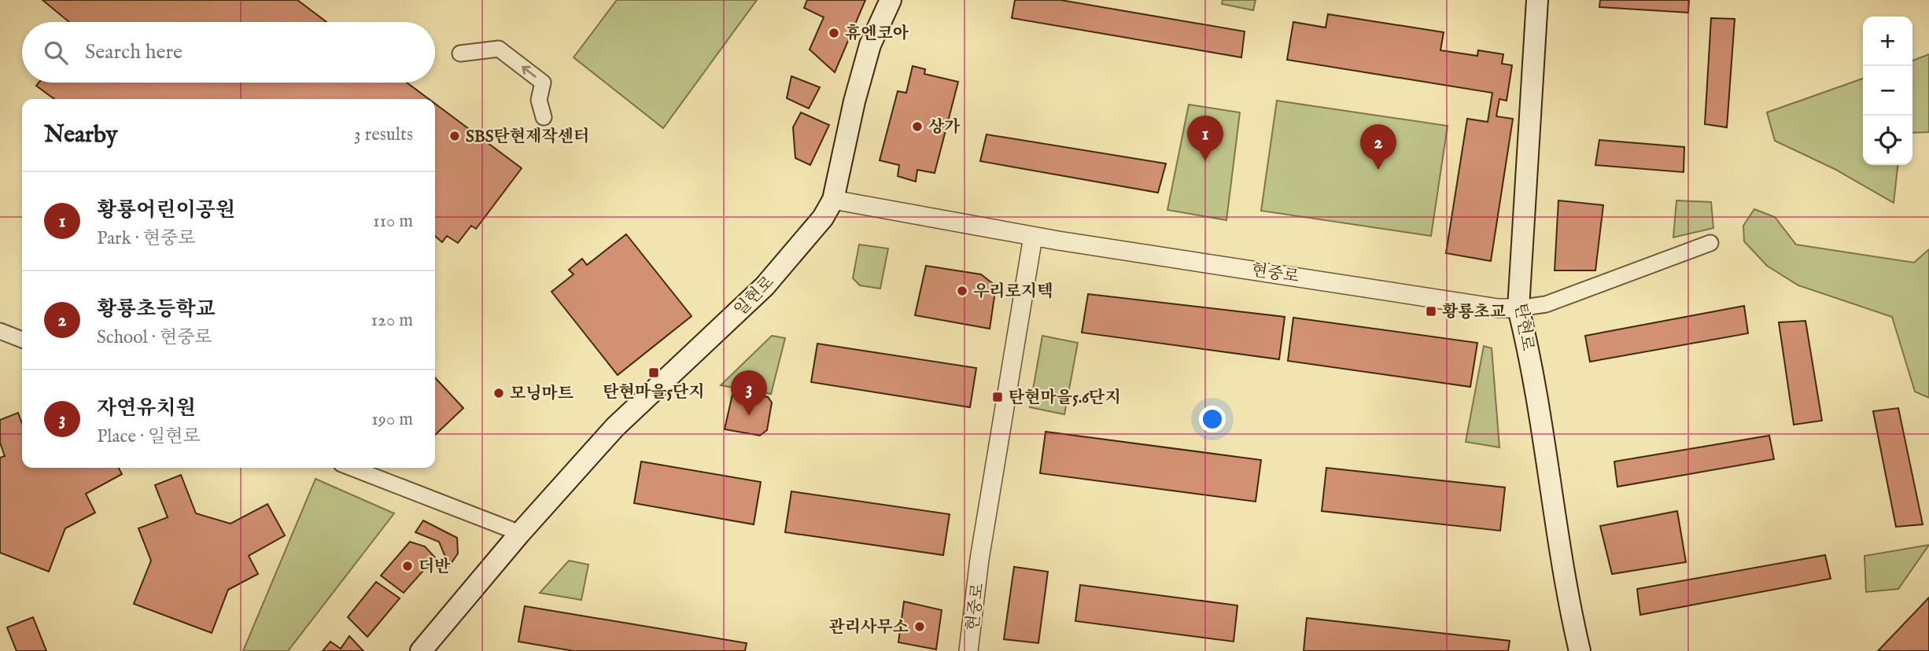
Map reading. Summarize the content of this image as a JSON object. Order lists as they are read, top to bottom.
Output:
{
  "streets": {
    "main road": ["일현로", "탄현로"],
    "street": ["현중로"]
  },
  "crossings": [
    ["현중로", "일현로"],
    ["현중로", "탄현로"]
  ],
  "places": {
    "other": [
      "휴엔코아",
      "상가",
      "SBS탄현제작센터",
      "우리로지텍",
      "모닝마트",
      "더반",
      "관리사무소"
    ],
    "transit": ["황룡초교", "탄현마을5단지", "탄현마을5.6단지"]
  },
  "page": {
    "map_buttons": ["+", "−"],
    "search": "Search here",
    "heading": ["Nearby", "3 results"],
    "pins": ["1", "2", "3"],
    "list": [
      {
        "mark": "1",
        "name": "황룡어린이공원",
        "note": "Park · 현중로",
        "value": "110 m"
      },
      {
        "mark": "2",
        "name": "황룡초등학교",
        "note": "School · 현중로",
        "value": "120 m"
      },
      {
        "mark": "3",
        "name": "자연유치원",
        "note": "Place · 일현로",
        "value": "190 m"
      }
    ]
  }
}
